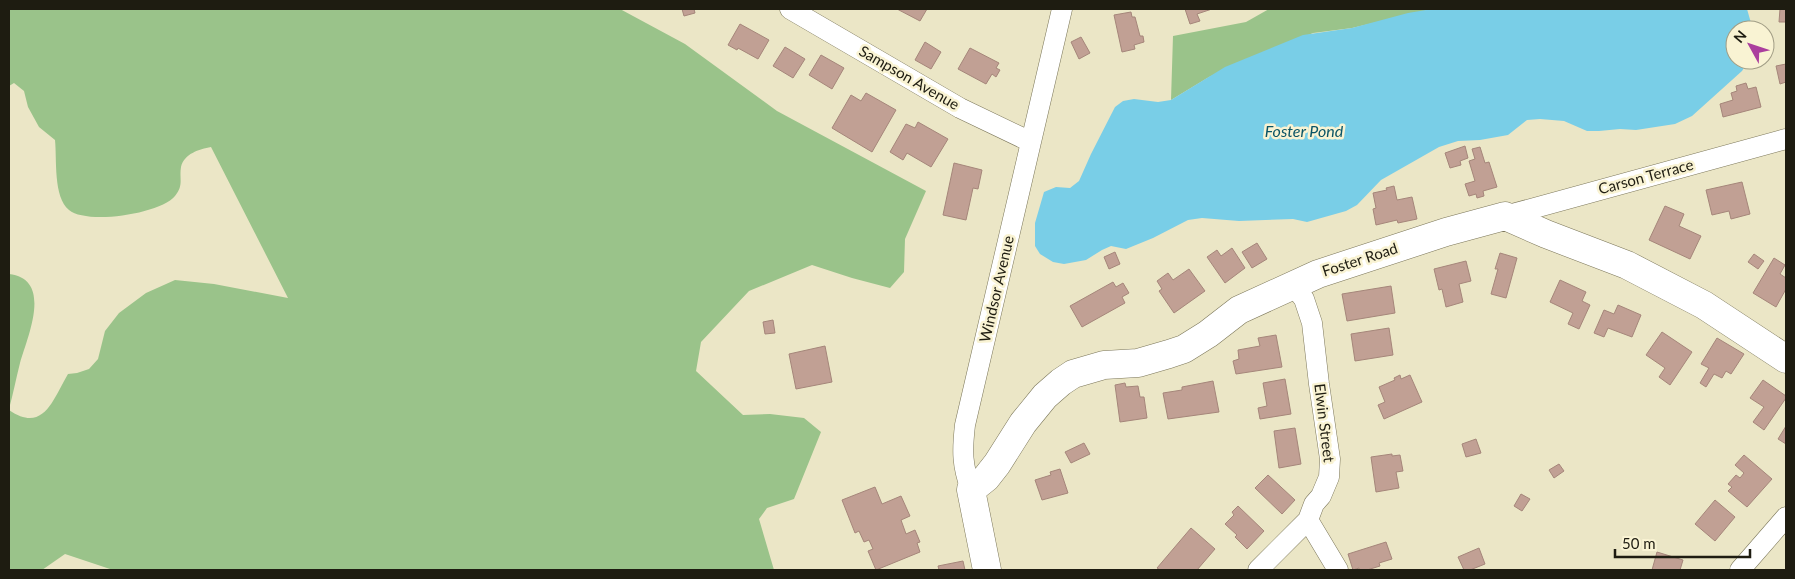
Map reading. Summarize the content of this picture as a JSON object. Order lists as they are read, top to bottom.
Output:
{
  "streets": {
    "street": [
      "Sampson Avenue",
      "Carson Terrace",
      "Foster Road",
      "Windsor Avenue",
      "Elwin Street"
    ]
  },
  "crossings": [
    ["Sampson Avenue", "Windsor Avenue"],
    ["Carson Terrace", "Foster Road"],
    ["Foster Road", "Windsor Avenue"],
    ["Foster Road", "Elwin Street"]
  ],
  "water": ["Foster Pond"],
  "scale_bar": "50 m",
  "north": "top left"
}
